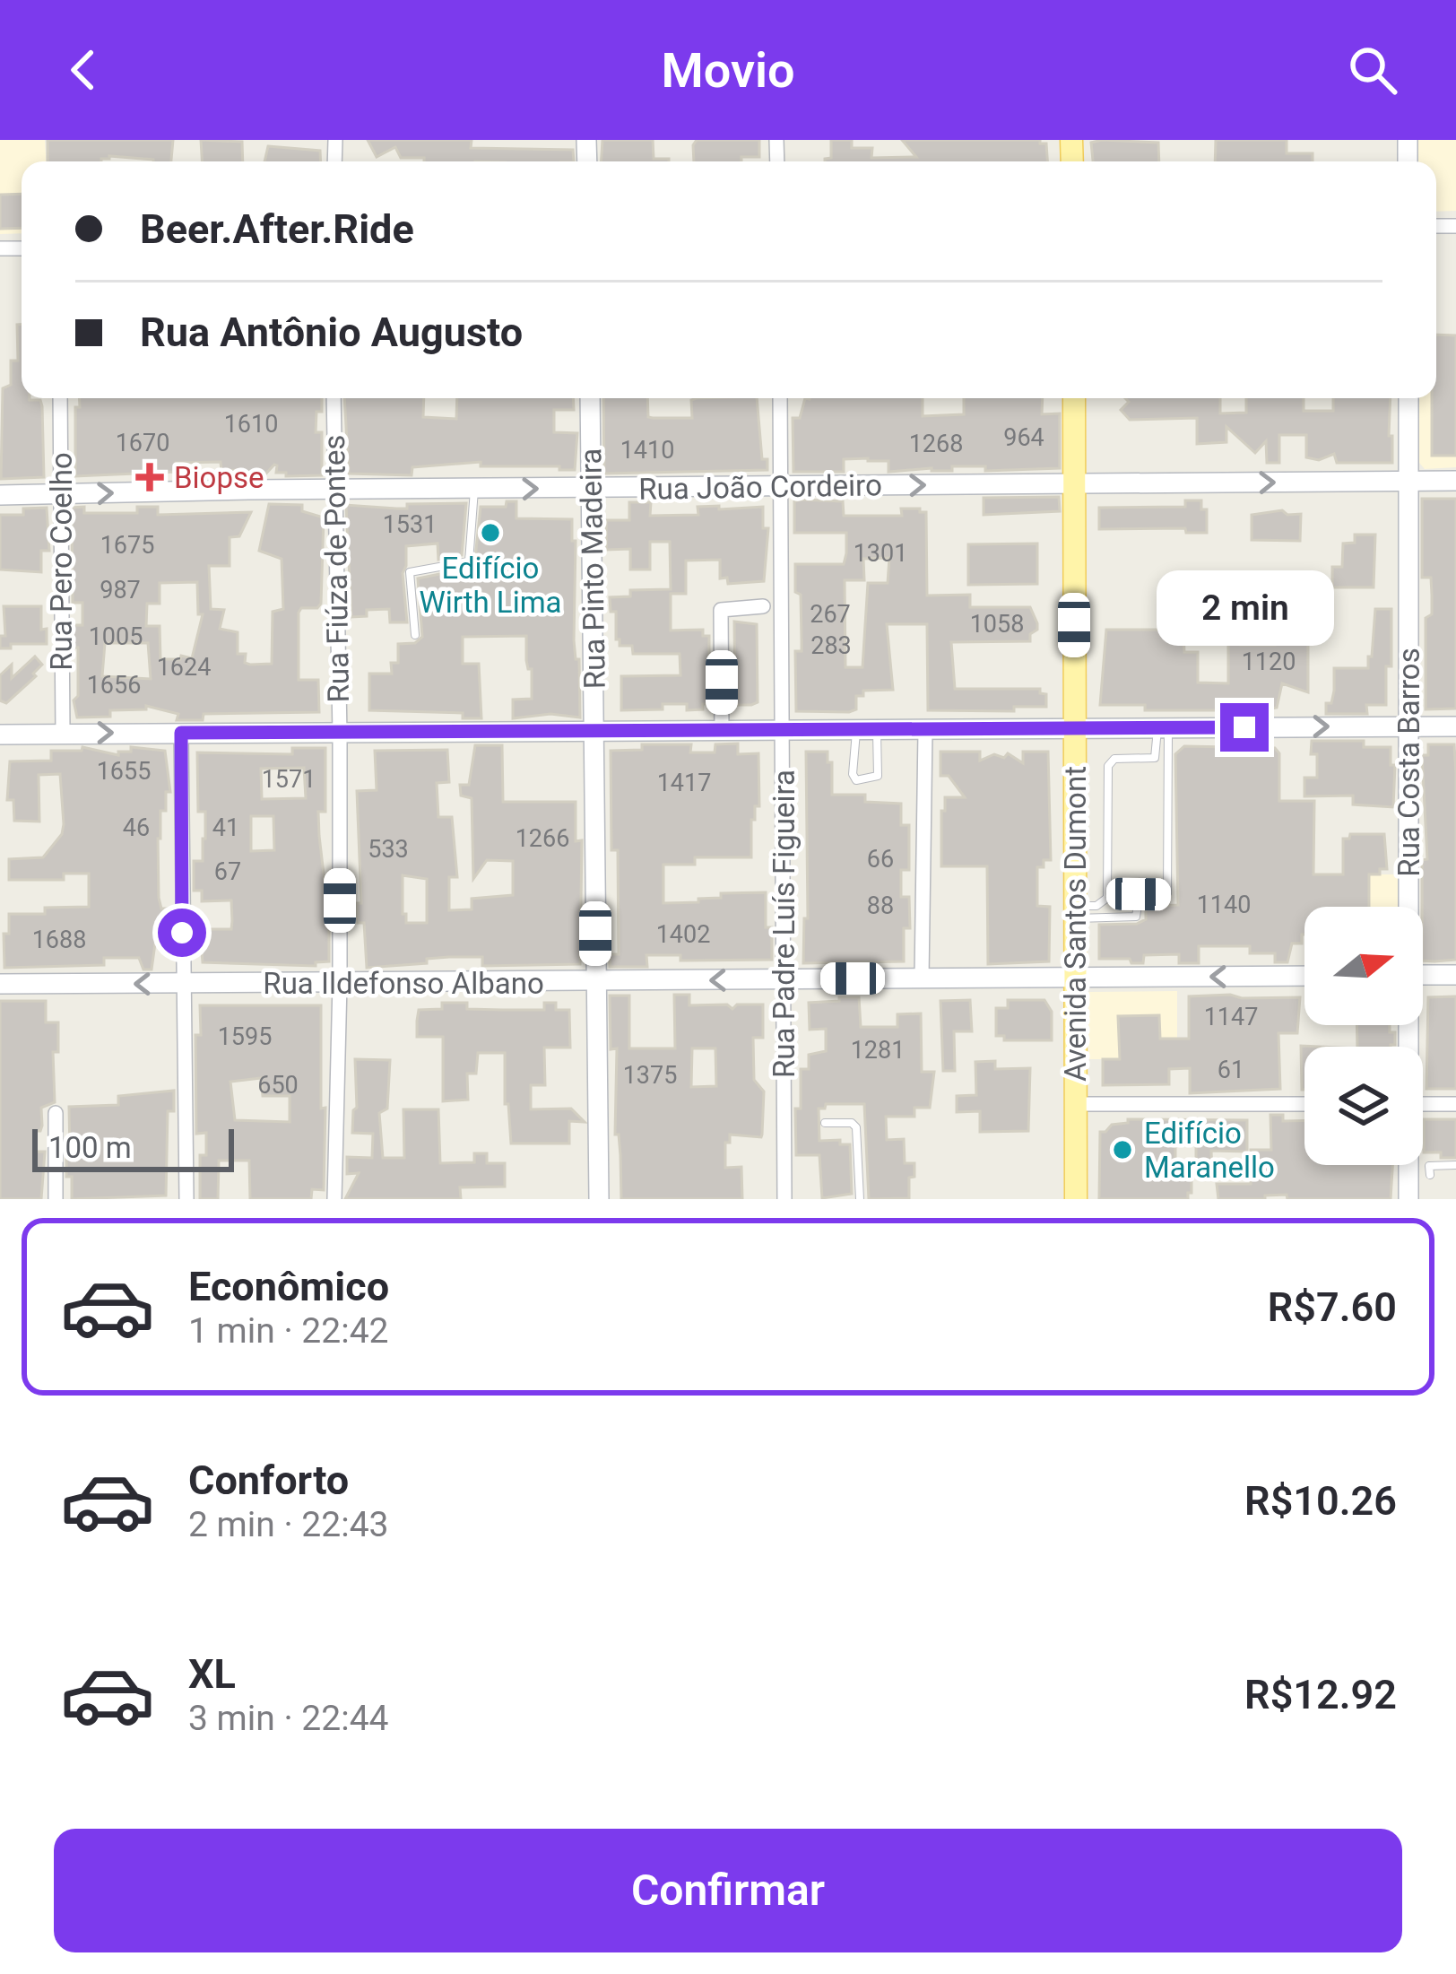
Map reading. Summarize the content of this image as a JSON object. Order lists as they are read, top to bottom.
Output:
{
  "streets": {
    "main road": ["Avenida Santos Dumont"],
    "street": [
      "Rua João Cordeiro",
      "Rua Pero Coelho",
      "Rua Fiúza de Pontes",
      "Rua Pinto Madeira",
      "Rua Costa Barros",
      "Rua Padre Luís Figueira",
      "Rua Ildefonso Albano"
    ]
  },
  "crossings": [
    ["Rua João Cordeiro", "Rua Pero Coelho"],
    ["Rua João Cordeiro", "Rua Fiúza de Pontes"],
    ["Rua João Cordeiro", "Rua Pinto Madeira"],
    ["Rua João Cordeiro", "Rua Costa Barros"],
    ["Rua João Cordeiro", "Rua Padre Luís Figueira"],
    ["Rua João Cordeiro", "Avenida Santos Dumont"],
    ["Rua Fiúza de Pontes", "Rua Ildefonso Albano"],
    ["Rua Pinto Madeira", "Rua Ildefonso Albano"],
    ["Rua Padre Luís Figueira", "Rua Ildefonso Albano"],
    ["Avenida Santos Dumont", "Rua Ildefonso Albano"]
  ],
  "one_way": ["Rua João Cordeiro"],
  "places": {
    "health": ["Biopse"],
    "other": ["Edifício Wirth Lima", "Edifício Maranello"]
  },
  "house_numbers": [
    "1610",
    "964",
    "1670",
    "1268",
    "1410",
    "1531",
    "1675",
    "1301",
    "987",
    "267",
    "1058",
    "1005",
    "283",
    "1120",
    "1624",
    "1656",
    "1655",
    "1571",
    "1417",
    "46",
    "41",
    "1266",
    "533",
    "66",
    "67",
    "1140",
    "88",
    "1402",
    "1688",
    "1147",
    "1595",
    "1281",
    "61",
    "1375",
    "650"
  ],
  "scale_bar": "100 m",
  "north": "right",
  "page": {
    "header": "Movio",
    "banner": ["Beer.After.Ride", "Rua Antônio Augusto"],
    "bubble": "2 min",
    "scale": "100 m",
    "list": [
      {
        "name": "Econômico",
        "note": "1 min · 22:42",
        "value": "R$7.60"
      },
      {
        "name": "Conforto",
        "note": "2 min · 22:43",
        "value": "R$10.26"
      },
      {
        "name": "XL",
        "note": "3 min · 22:44",
        "value": "R$12.92"
      }
    ],
    "buttons": "Confirmar"
  }
}
